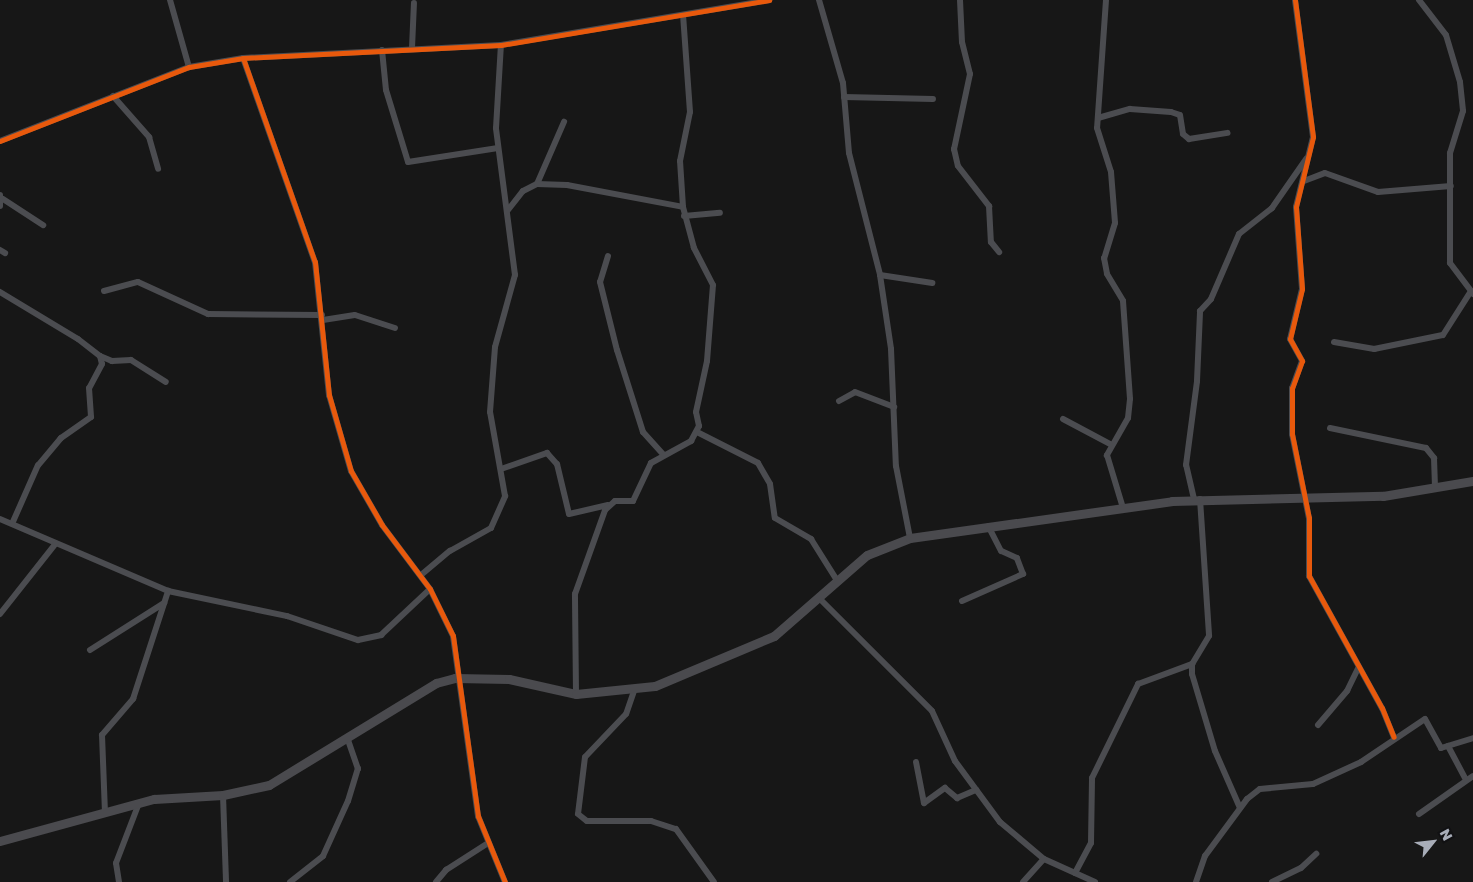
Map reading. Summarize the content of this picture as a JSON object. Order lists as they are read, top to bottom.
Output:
{
  "north": "top right"
}
